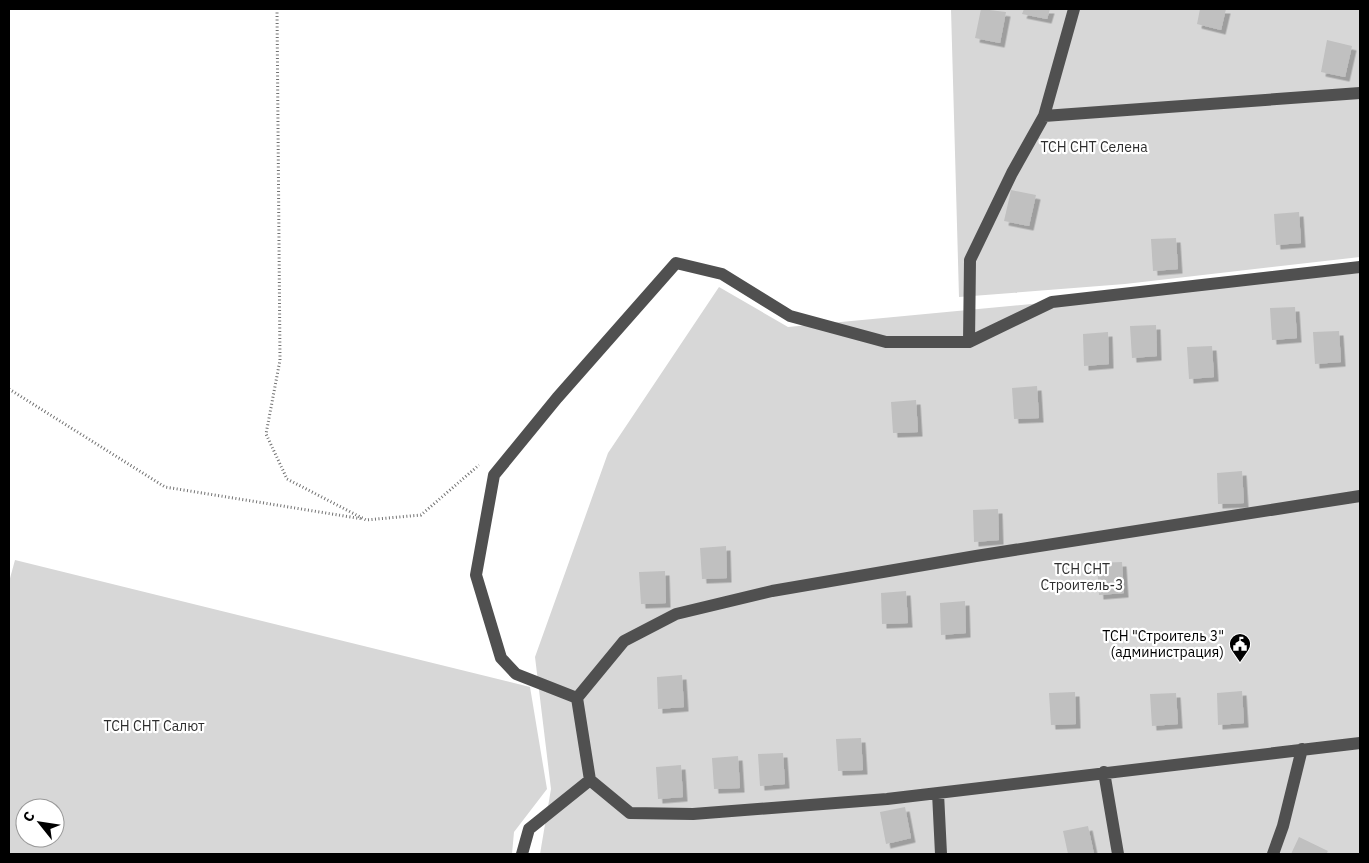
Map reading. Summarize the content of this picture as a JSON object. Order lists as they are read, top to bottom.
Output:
{
  "parks": ["ТСН СНТ Селена", "ТСН СНТ Строитель-3", "ТСН СНТ Салют"],
  "places": {
    "public building": ["ТСН \"Строитель 3\" (администрация)"]
  },
  "north": "top left"
}
